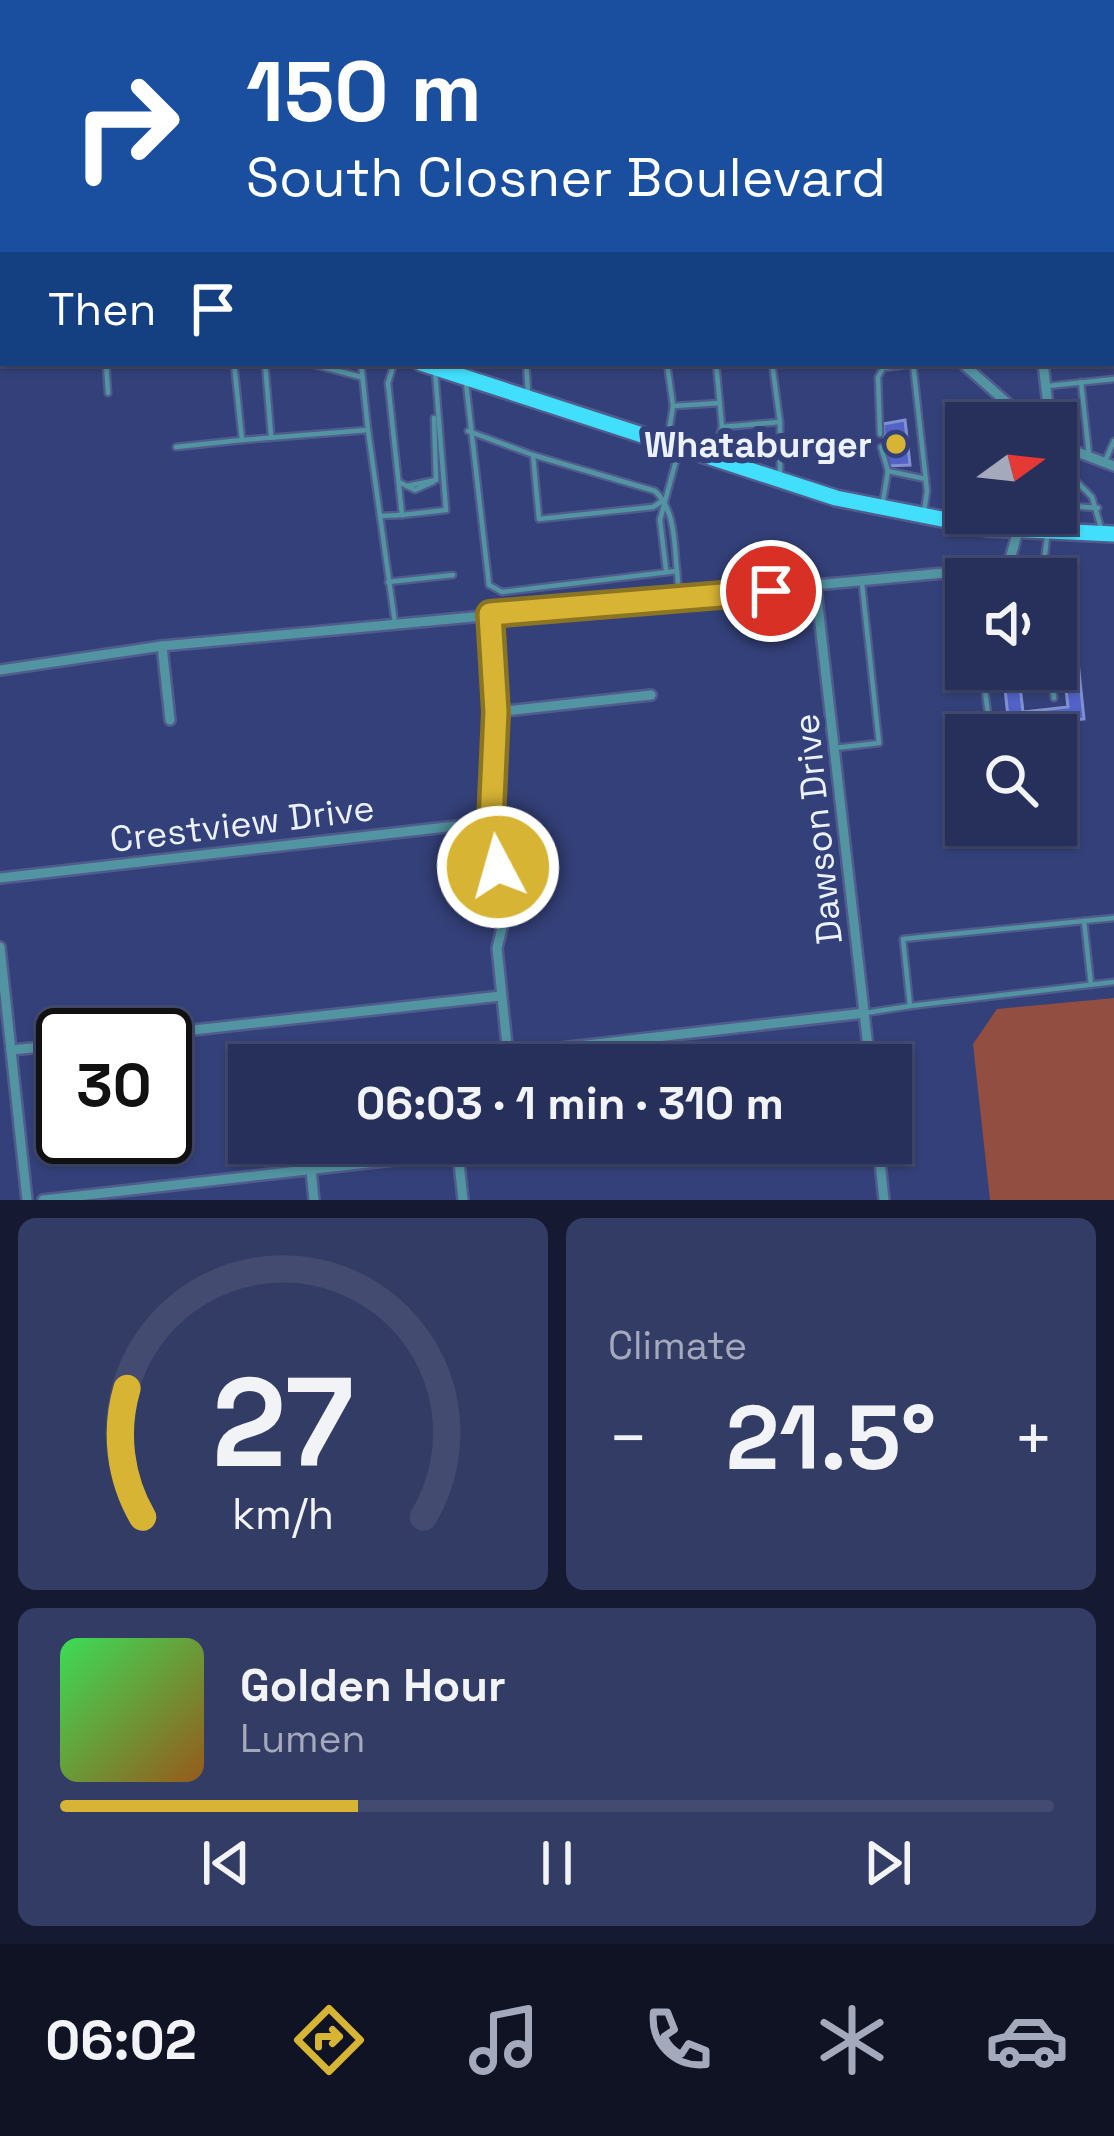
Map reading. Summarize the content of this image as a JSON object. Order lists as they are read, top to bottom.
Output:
{
  "streets": {
    "street": ["Crestview Drive", "Dawson Drive"]
  },
  "places": ["Whataburger"],
  "north": "right",
  "page": {
    "turn": ["150 m", "South Closner Boulevard"],
    "then": "Then",
    "limit": "30",
    "trip": "06:03 · 1 min · 310 m",
    "tile": "Climate",
    "heat": ["−", "21.5°", "+"],
    "song": ["Golden Hour", "Lumen"],
    "tabs": "06:02",
    "gauge": ["27", "km/h"]
  }
}
